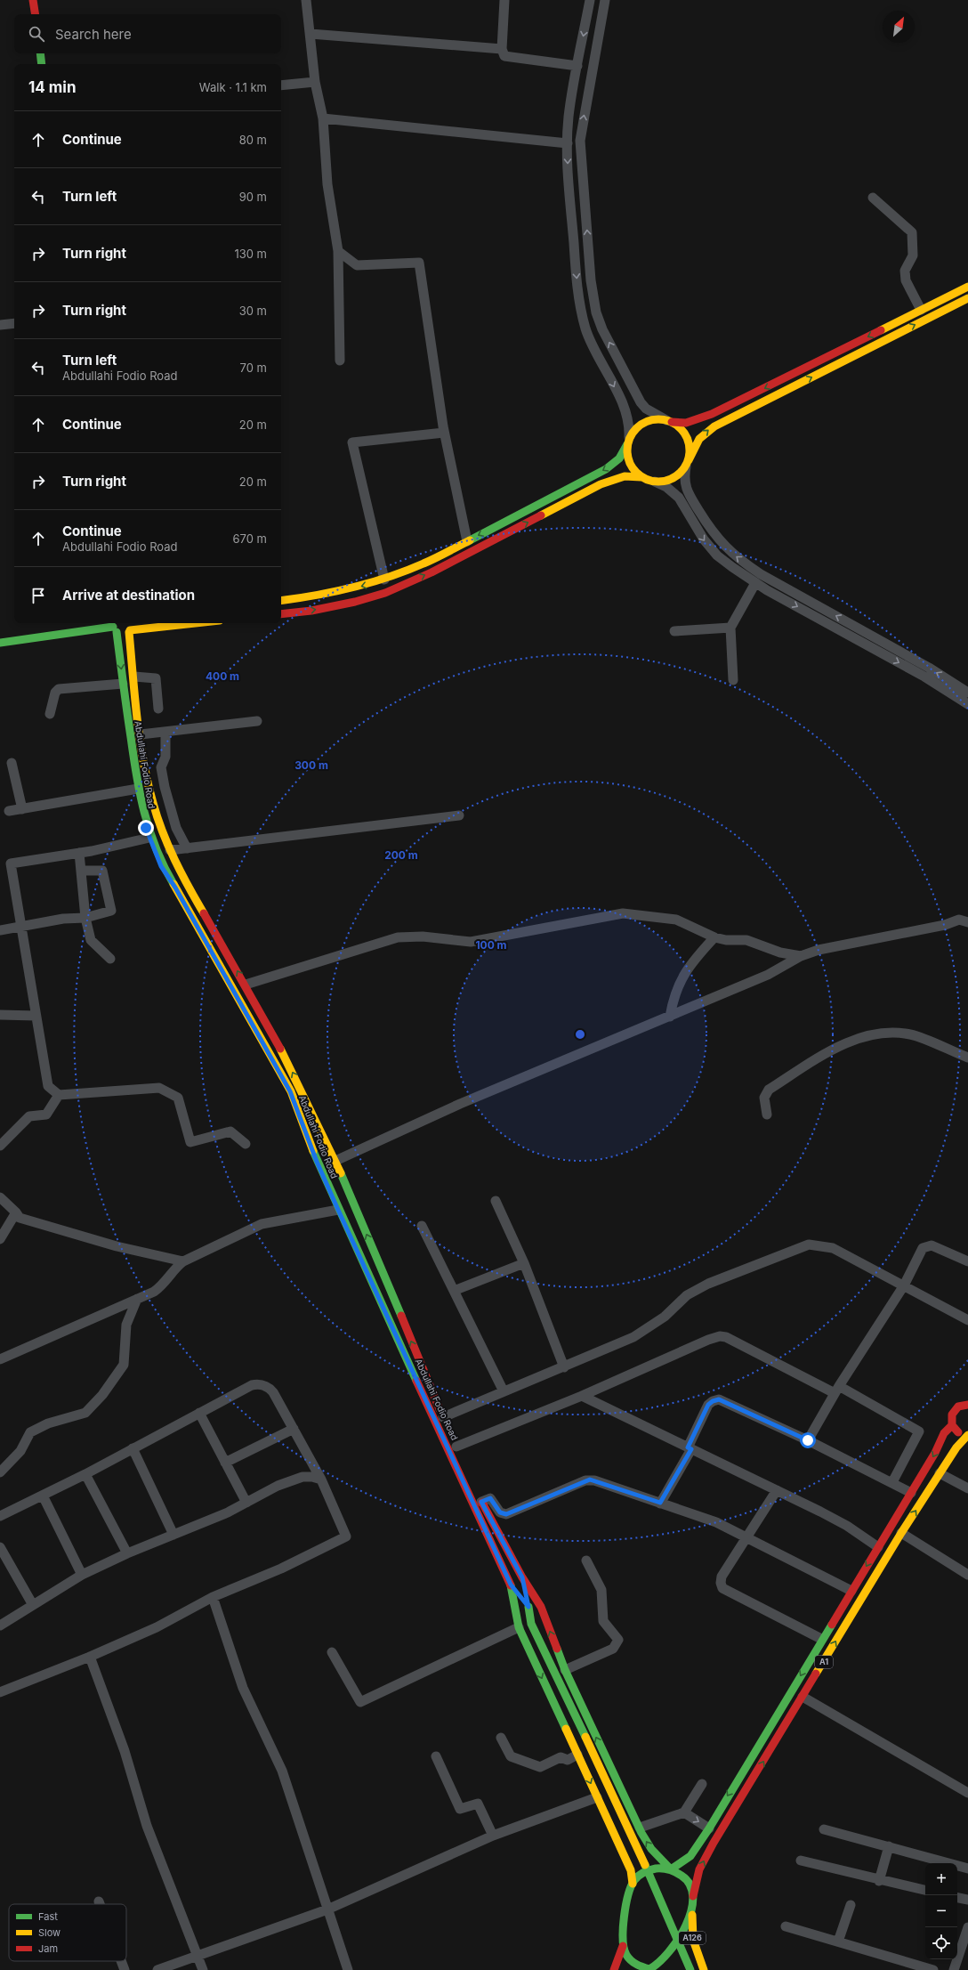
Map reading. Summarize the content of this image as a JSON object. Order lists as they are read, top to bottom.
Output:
{
  "streets": {
    "main road": ["Abdullahi Fodio Road", "A1", "A126"]
  },
  "crossings": [
    ["A1", "A126"]
  ],
  "legend": ["Fast", "Slow", "Jam"],
  "north": "top right",
  "page": {
    "search": "Search here",
    "heading": ["14 min", "Walk · 1.1 km"],
    "list": [
      ["Continue", "80 m"],
      ["Turn left", "90 m"],
      ["Turn right", "130 m"],
      ["Turn right", "30 m"],
      ["Turn left", "Abdullahi Fodio Road", "70 m"],
      ["Continue", "20 m"],
      ["Turn right", "20 m"],
      ["Continue", "Abdullahi Fodio Road", "670 m"],
      "Arrive at destination"
    ],
    "map_buttons": ["+", "−"]
  },
  "rings": [
    "400 m",
    "300 m",
    "200 m",
    "100 m"
  ]
}
